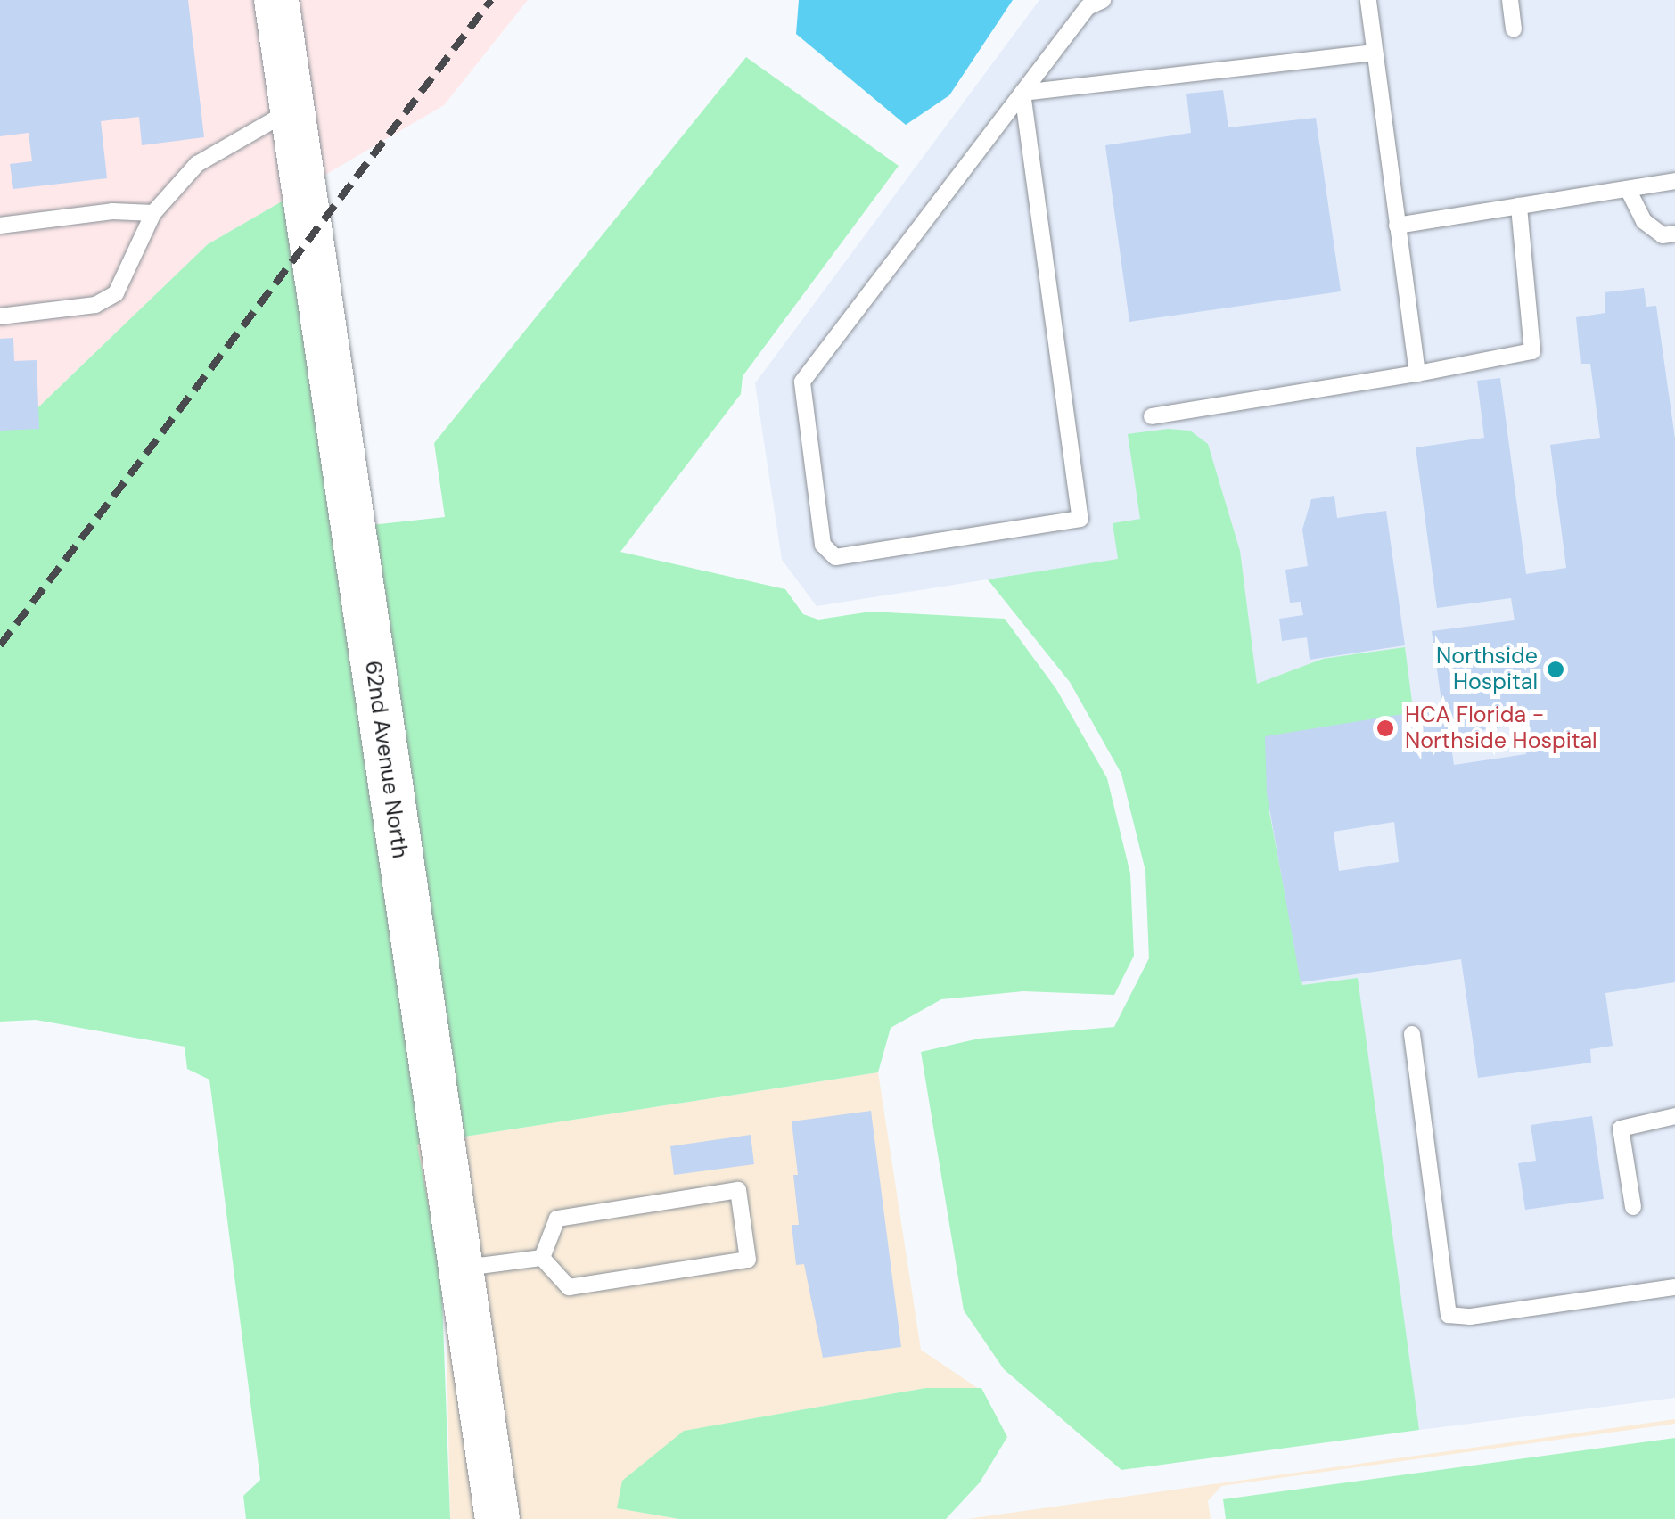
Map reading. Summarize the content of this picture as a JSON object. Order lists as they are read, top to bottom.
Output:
{
  "streets": {
    "street": ["62nd Avenue North"]
  },
  "places": ["Northside Hospital", "HCA Florida - Northside Hospital"]
}
